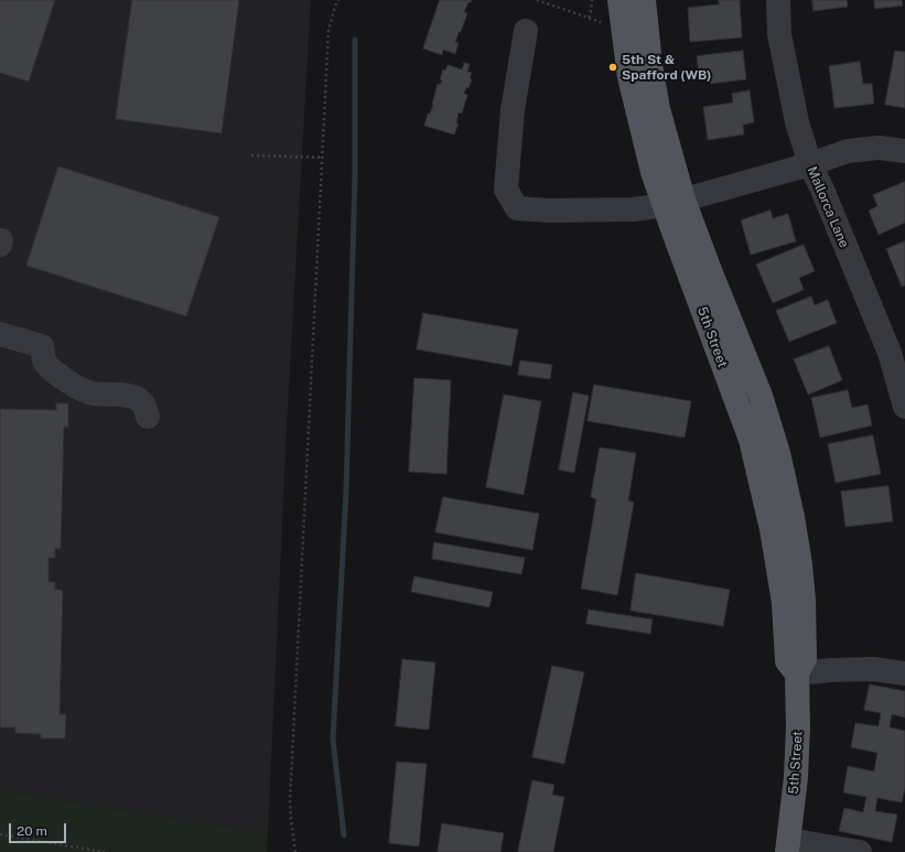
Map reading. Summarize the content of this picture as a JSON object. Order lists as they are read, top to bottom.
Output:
{
  "streets": {
    "main road": ["5th Street"],
    "street": ["Mallorca Lane"]
  },
  "places": ["5th St & Spafford (WB)"],
  "scale_bar": "20 m"
}
